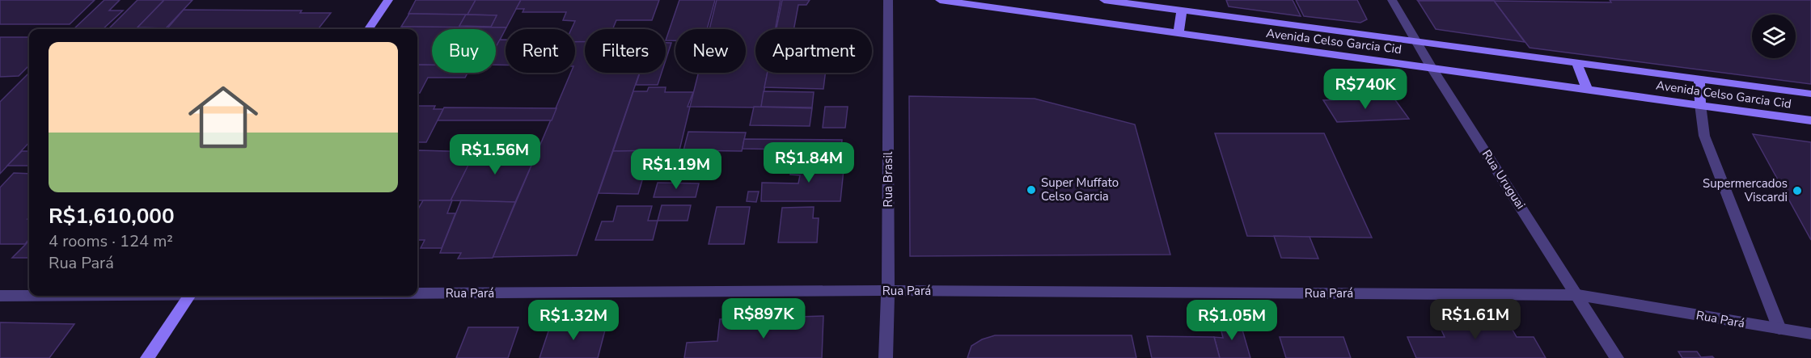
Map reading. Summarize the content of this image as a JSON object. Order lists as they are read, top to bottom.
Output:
{
  "streets": {
    "main road": ["Avenida Celso Garcia Cid"],
    "street": ["Rua Brasil", "Rua Uruguai", "Rua Pará"]
  },
  "crossings": [
    ["Avenida Celso Garcia Cid", "Rua Uruguai"],
    ["Rua Brasil", "Rua Pará"],
    ["Rua Uruguai", "Rua Pará"]
  ],
  "places": ["Super Muffato Celso Garcia", "Supermercados Viscardi"],
  "page": {
    "chip": [
      "Buy",
      "Rent",
      "Filters",
      "New",
      "Apartment"
    ],
    "list": [
      {
        "name": "R$1,610,000",
        "note": "4 rooms · 124 m² · Rua Pará"
      }
    ],
    "price": [
      "R$740K",
      "R$1.56M",
      "R$1.84M",
      "R$1.19M",
      "R$897K",
      "R$1.61M",
      "R$1.32M",
      "R$1.05M"
    ]
  }
}
